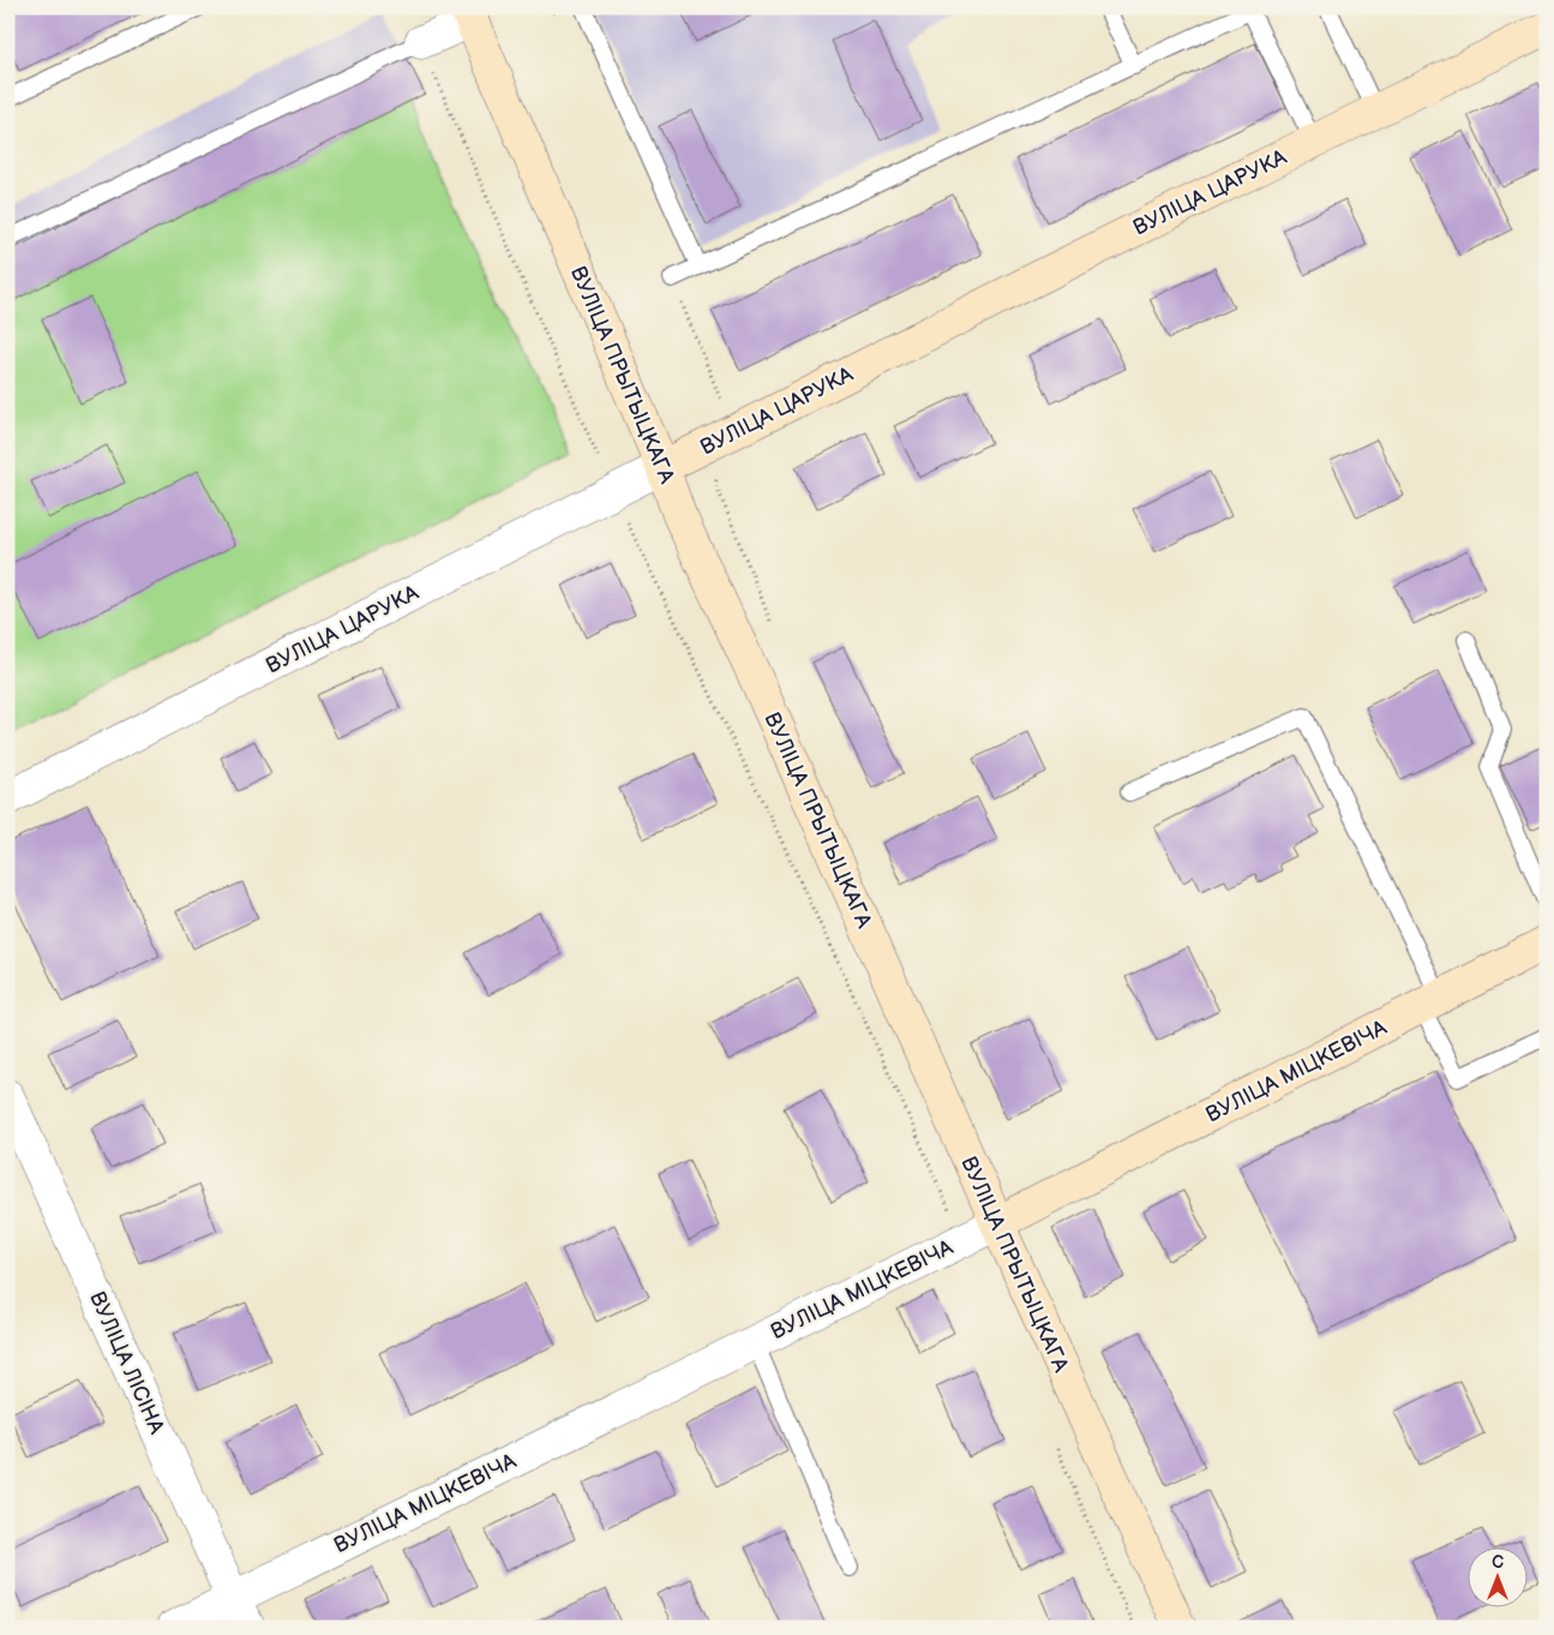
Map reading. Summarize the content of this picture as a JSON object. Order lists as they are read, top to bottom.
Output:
{
  "streets": {
    "main road": ["ВУЛІЦА ЦАРУКА", "ВУЛІЦА ПРЫТЫЦКАГА", "ВУЛІЦА МІЦКЕВІЧА"],
    "street": ["ВУЛІЦА ЛІСІНА"]
  },
  "crossings": [
    ["ВУЛІЦА ЦАРУКА", "ВУЛІЦА ПРЫТЫЦКАГА"],
    ["ВУЛІЦА ПРЫТЫЦКАГА", "ВУЛІЦА МІЦКЕВІЧА"],
    ["ВУЛІЦА МІЦКЕВІЧА", "ВУЛІЦА ЛІСІНА"]
  ],
  "north": "top"
}
